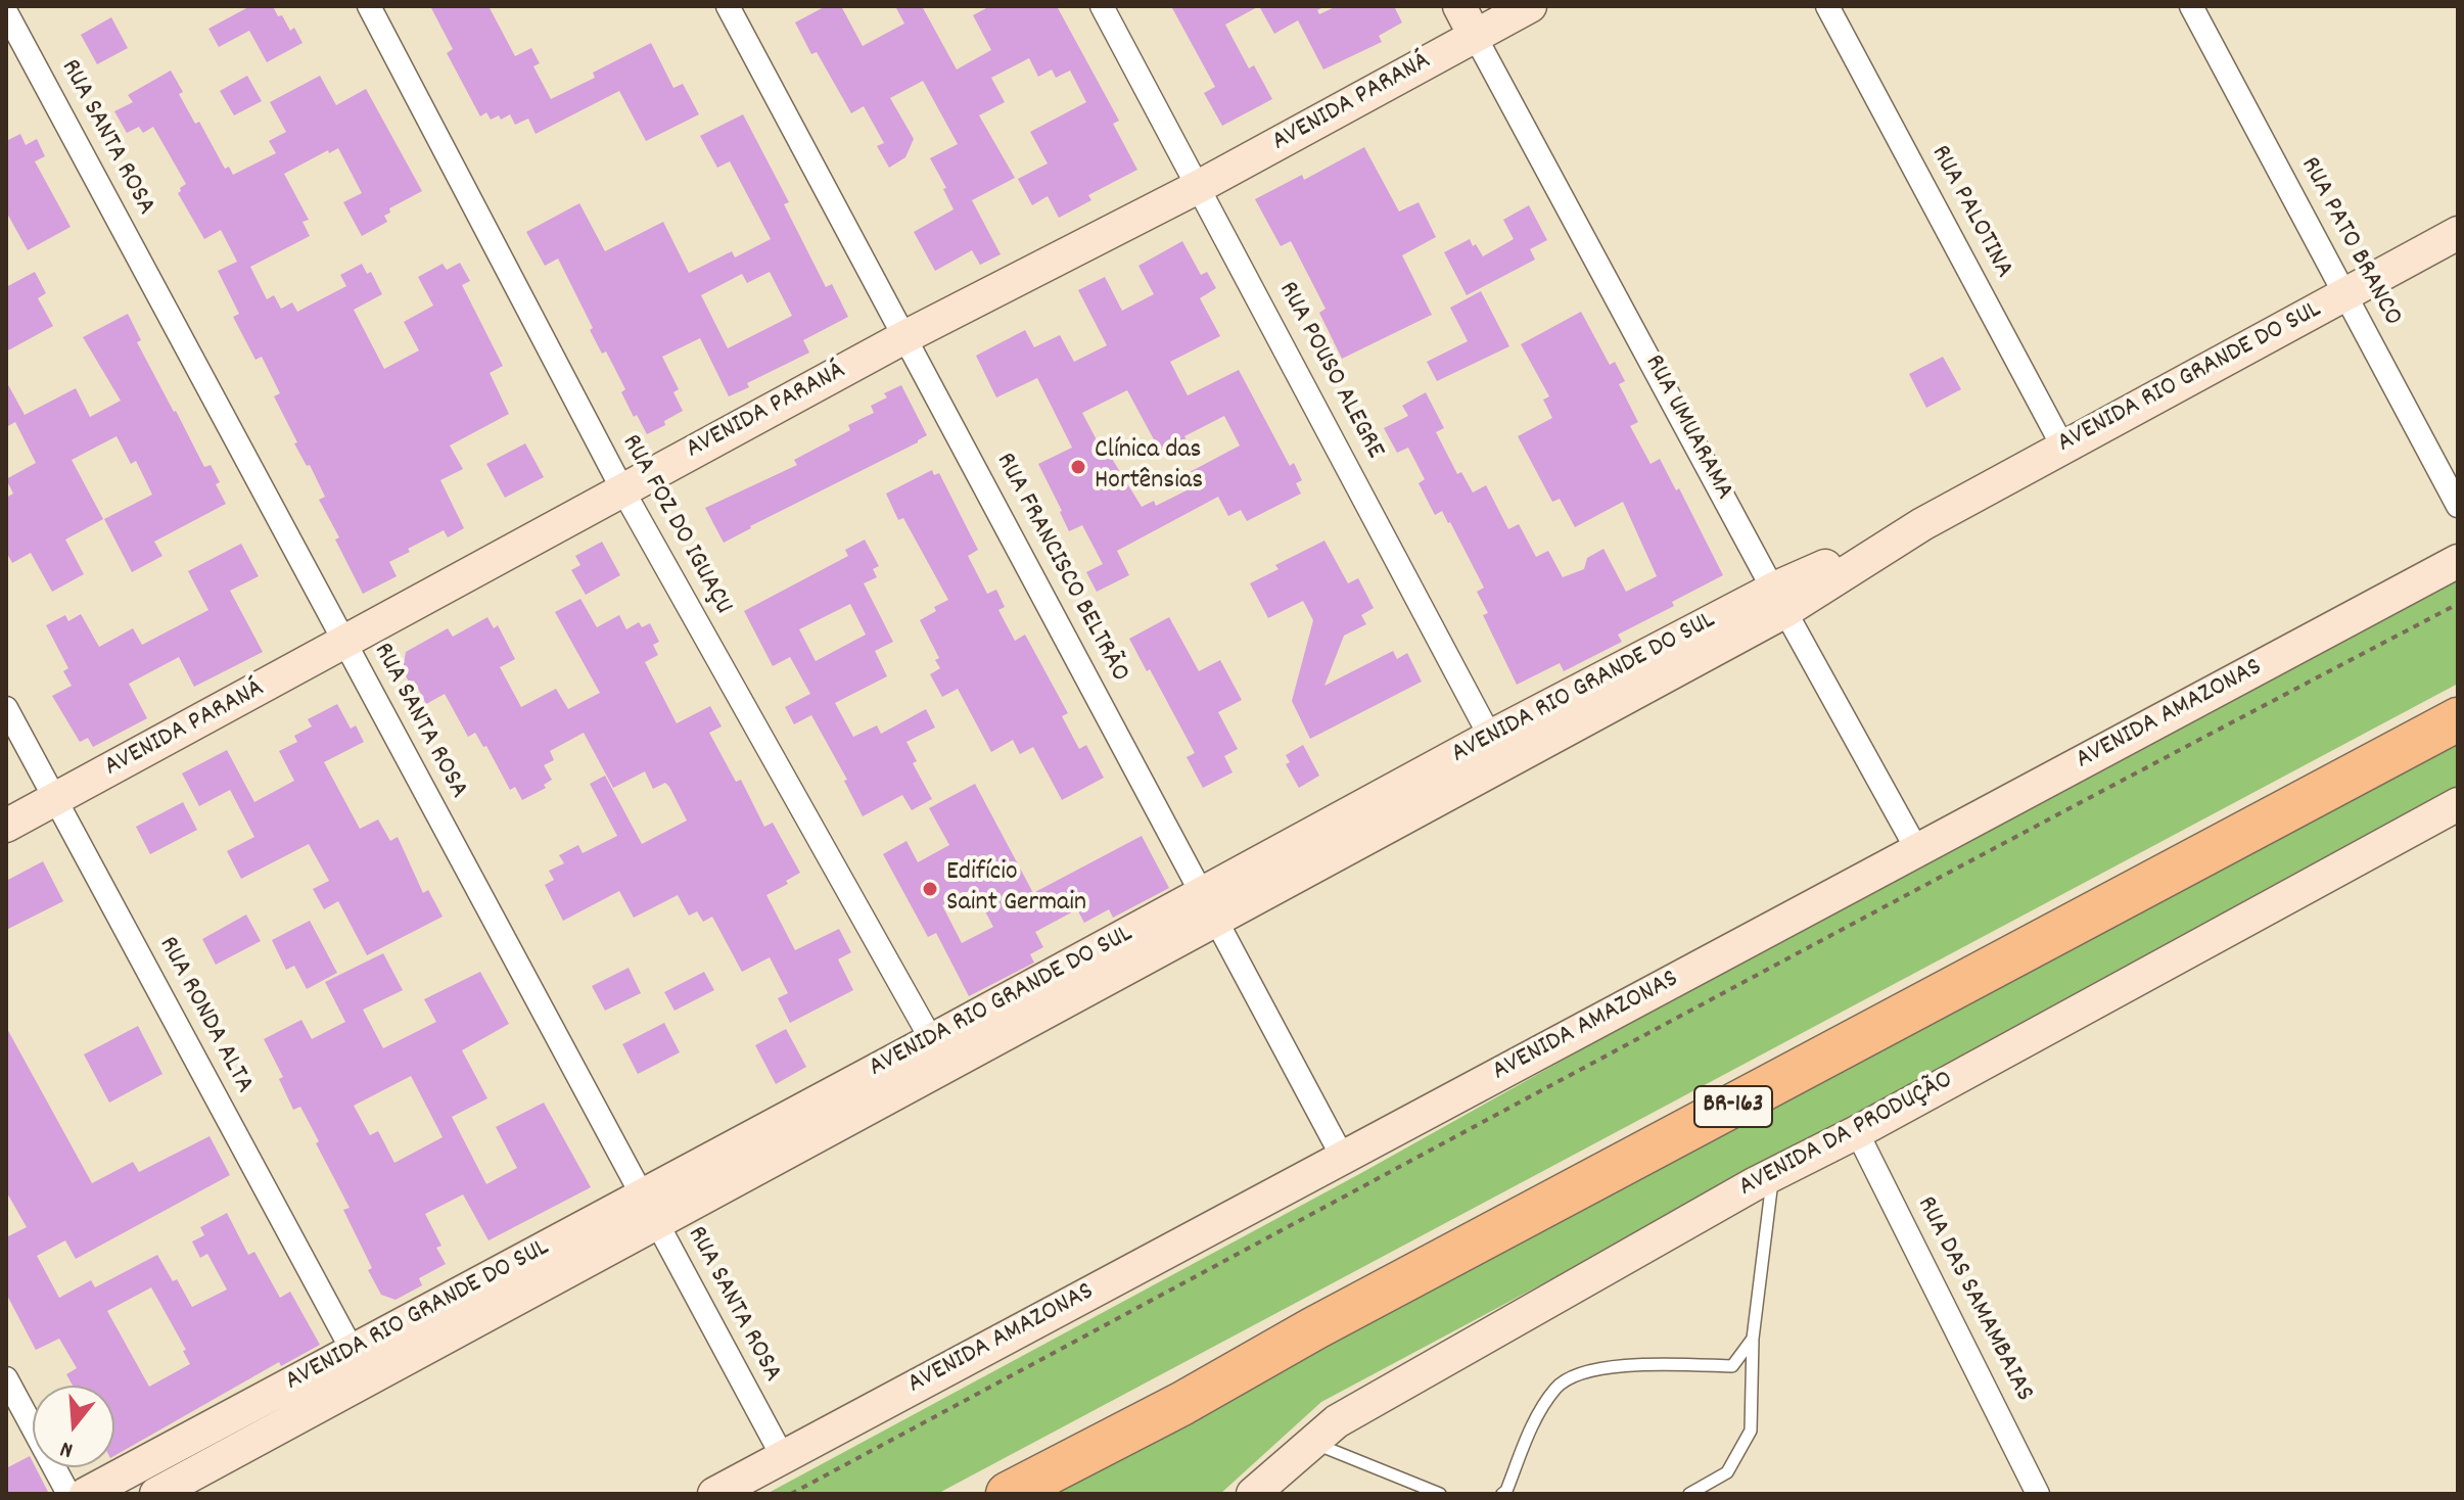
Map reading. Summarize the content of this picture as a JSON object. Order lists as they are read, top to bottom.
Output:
{
  "streets": {
    "highway": ["BR-163"],
    "street": [
      "AVENIDA PARANÁ",
      "RUA SANTA ROSA",
      "RUA PALOTINA",
      "RUA PATO BRANCO",
      "RUA POUSO ALEGRE",
      "AVENIDA RIO GRANDE DO SUL",
      "RUA UMUARAMA",
      "RUA FOZ DO IGUAÇU",
      "RUA FRANCISCO BELTRÃO",
      "AVENIDA AMAZONAS",
      "RUA RONDA ALTA",
      "AVENIDA DA PRODUÇÃO",
      "RUA DAS SAMAMBAIAS"
    ]
  },
  "crossings": [
    ["AVENIDA PARANÁ", "RUA SANTA ROSA"],
    ["AVENIDA PARANÁ", "RUA POUSO ALEGRE"],
    ["AVENIDA PARANÁ", "RUA UMUARAMA"],
    ["AVENIDA PARANÁ", "RUA FOZ DO IGUAÇU"],
    ["AVENIDA PARANÁ", "RUA FRANCISCO BELTRÃO"],
    ["AVENIDA PARANÁ", "RUA RONDA ALTA"],
    ["RUA SANTA ROSA", "AVENIDA RIO GRANDE DO SUL"],
    ["RUA SANTA ROSA", "AVENIDA AMAZONAS"],
    ["RUA PALOTINA", "AVENIDA RIO GRANDE DO SUL"],
    ["RUA PATO BRANCO", "AVENIDA RIO GRANDE DO SUL"],
    ["RUA POUSO ALEGRE", "AVENIDA RIO GRANDE DO SUL"],
    ["AVENIDA RIO GRANDE DO SUL", "RUA UMUARAMA"],
    ["AVENIDA RIO GRANDE DO SUL", "RUA FOZ DO IGUAÇU"],
    ["AVENIDA RIO GRANDE DO SUL", "RUA FRANCISCO BELTRÃO"],
    ["AVENIDA RIO GRANDE DO SUL", "RUA RONDA ALTA"],
    ["RUA UMUARAMA", "AVENIDA AMAZONAS"],
    ["RUA FRANCISCO BELTRÃO", "AVENIDA AMAZONAS"],
    ["AVENIDA DA PRODUÇÃO", "RUA DAS SAMAMBAIAS"]
  ],
  "places": ["Clínica das Hortênsias", "Edifício Saint Germain"],
  "north": "bottom"
}
